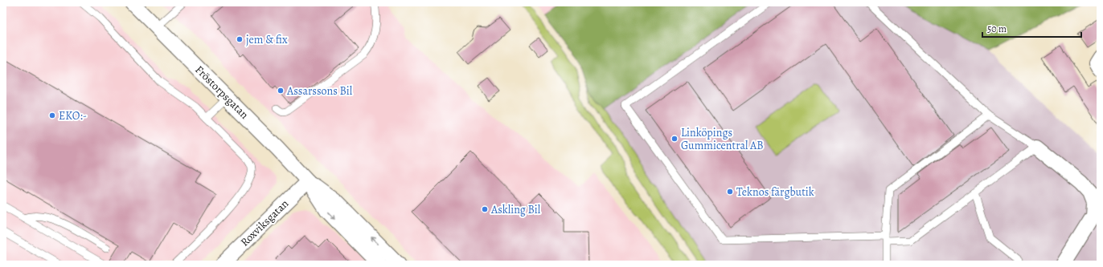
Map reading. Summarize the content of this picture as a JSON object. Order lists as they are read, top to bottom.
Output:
{
  "streets": {
    "street": ["Fröstorpsgatan", "Roxviksgatan"]
  },
  "crossings": [
    ["Fröstorpsgatan", "Roxviksgatan"]
  ],
  "places": [
    "jem & fix",
    "Assarssons Bil",
    "EKO:-",
    "Linköpings Gummicentral AB",
    "Teknos färgbutik",
    "Askling Bil"
  ],
  "scale_bar": "50 m"
}
